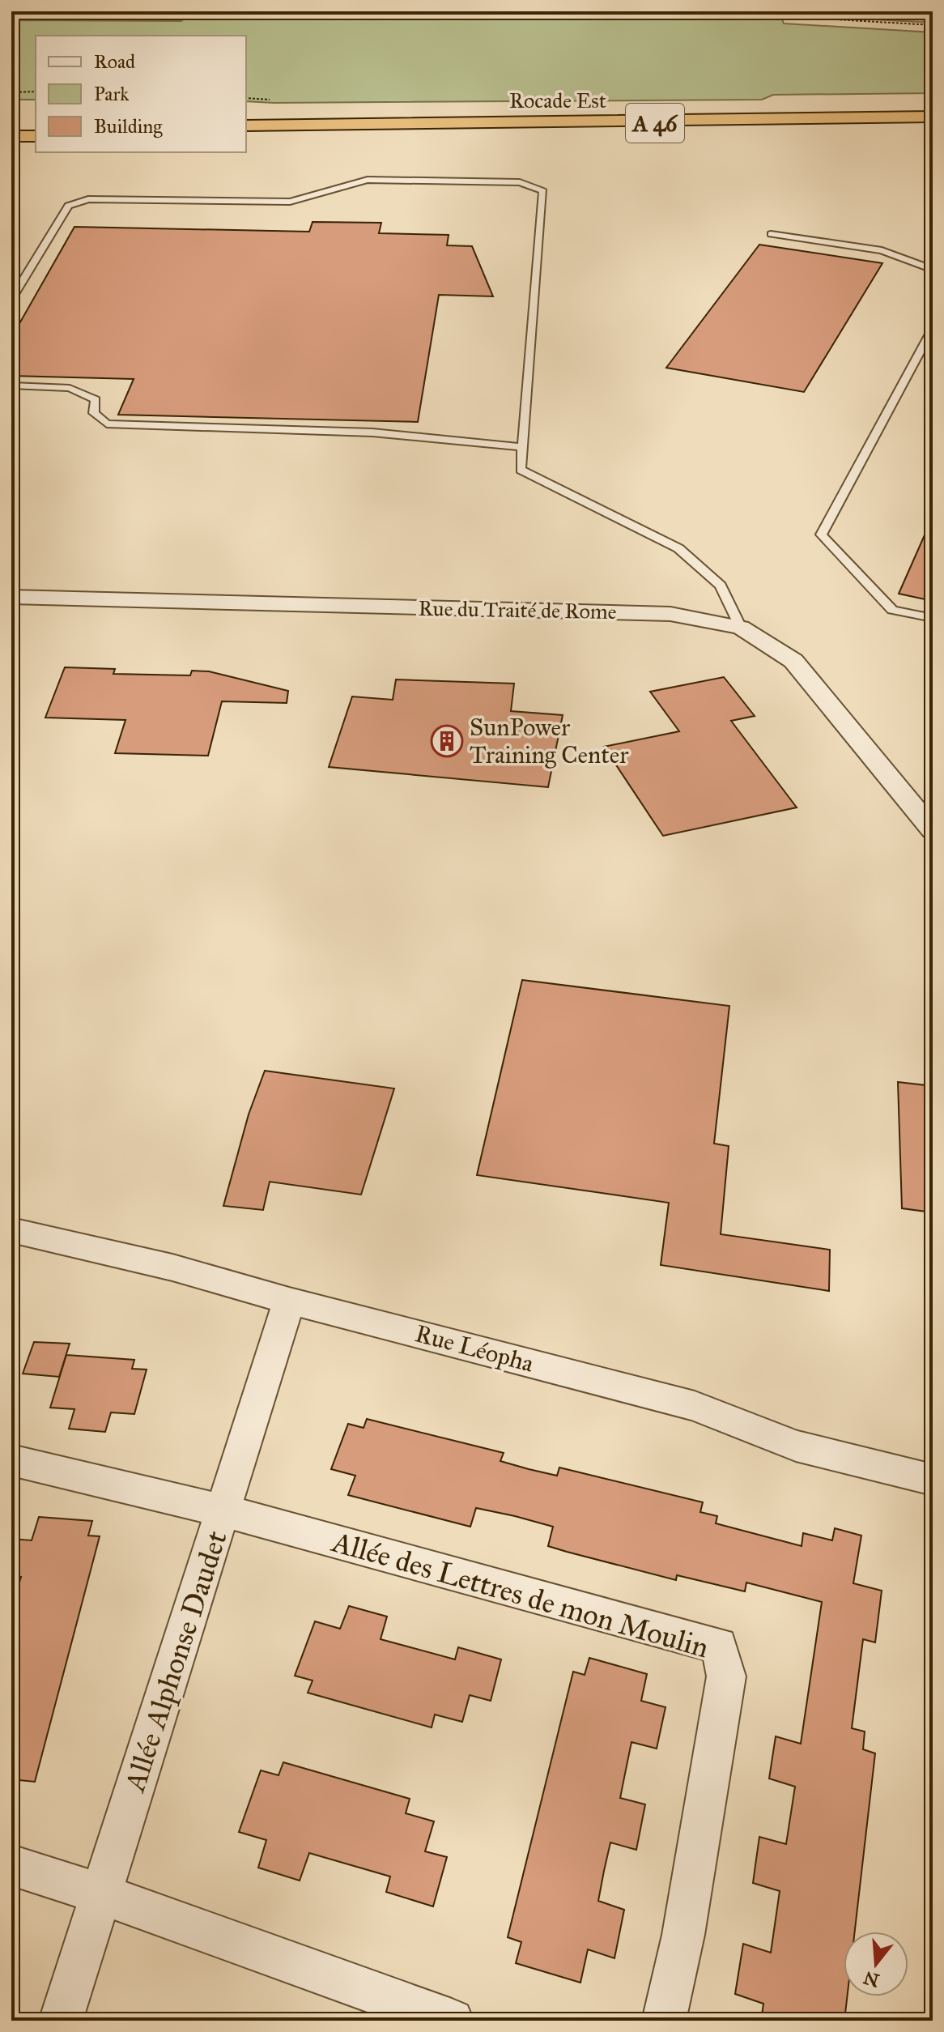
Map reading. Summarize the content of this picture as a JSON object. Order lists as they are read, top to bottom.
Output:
{
  "streets": {
    "highway": ["Rocade Est", "A 46"],
    "street": [
      "Rue du Traité de Rome",
      "Rue Léopha",
      "Allée des Lettres de mon Moulin",
      "Allée Alphonse Daudet"
    ]
  },
  "crossings": [
    ["Rocade Est", "A 46"],
    ["Rue Léopha", "Allée Alphonse Daudet"],
    ["Allée des Lettres de mon Moulin", "Allée Alphonse Daudet"]
  ],
  "places": {
    "building": ["SunPower Training Center"]
  },
  "legend": ["Road", "Park", "Building"],
  "north": "bottom"
}
